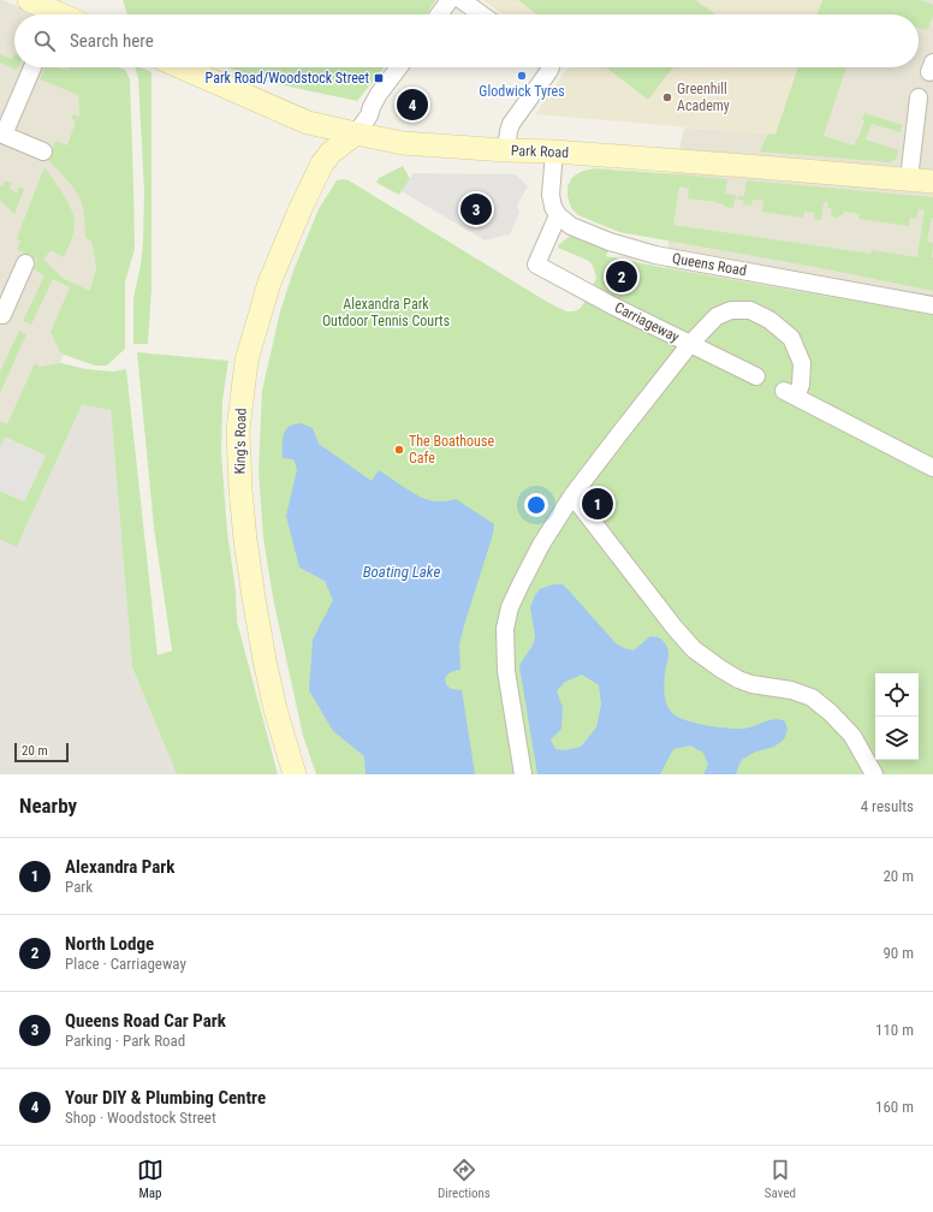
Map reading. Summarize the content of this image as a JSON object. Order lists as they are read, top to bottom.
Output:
{
  "streets": {
    "street": [
      "Park Road",
      "Queens Road",
      "Carriageway",
      "King's Road"
    ]
  },
  "crossings": [
    ["Park Road", "King's Road"],
    ["Queens Road", "Carriageway"]
  ],
  "water": ["Boating Lake"],
  "parks": ["Alexandra Park Outdoor Tennis Courts"],
  "places": {
    "other": ["Glodwick Tyres", "Greenhill Academy", "The Boathouse Cafe"],
    "transit": ["Park Road/Woodstock Street"]
  },
  "scale_bar": "20 m",
  "page": {
    "search": "Search here",
    "pins": [
      "4",
      "3",
      "2",
      "1"
    ],
    "scale": "20 m",
    "heading": ["Nearby", "4 results"],
    "list": [
      {
        "mark": "1",
        "name": "Alexandra Park",
        "note": "Park",
        "value": "20 m"
      },
      {
        "mark": "2",
        "name": "North Lodge",
        "note": "Place · Carriageway",
        "value": "90 m"
      },
      {
        "mark": "3",
        "name": "Queens Road Car Park",
        "note": "Parking · Park Road",
        "value": "110 m"
      },
      {
        "mark": "4",
        "name": "Your DIY & Plumbing Centre",
        "note": "Shop · Woodstock Street",
        "value": "160 m"
      }
    ],
    "nav": ["Map", "Directions", "Saved"]
  }
}
